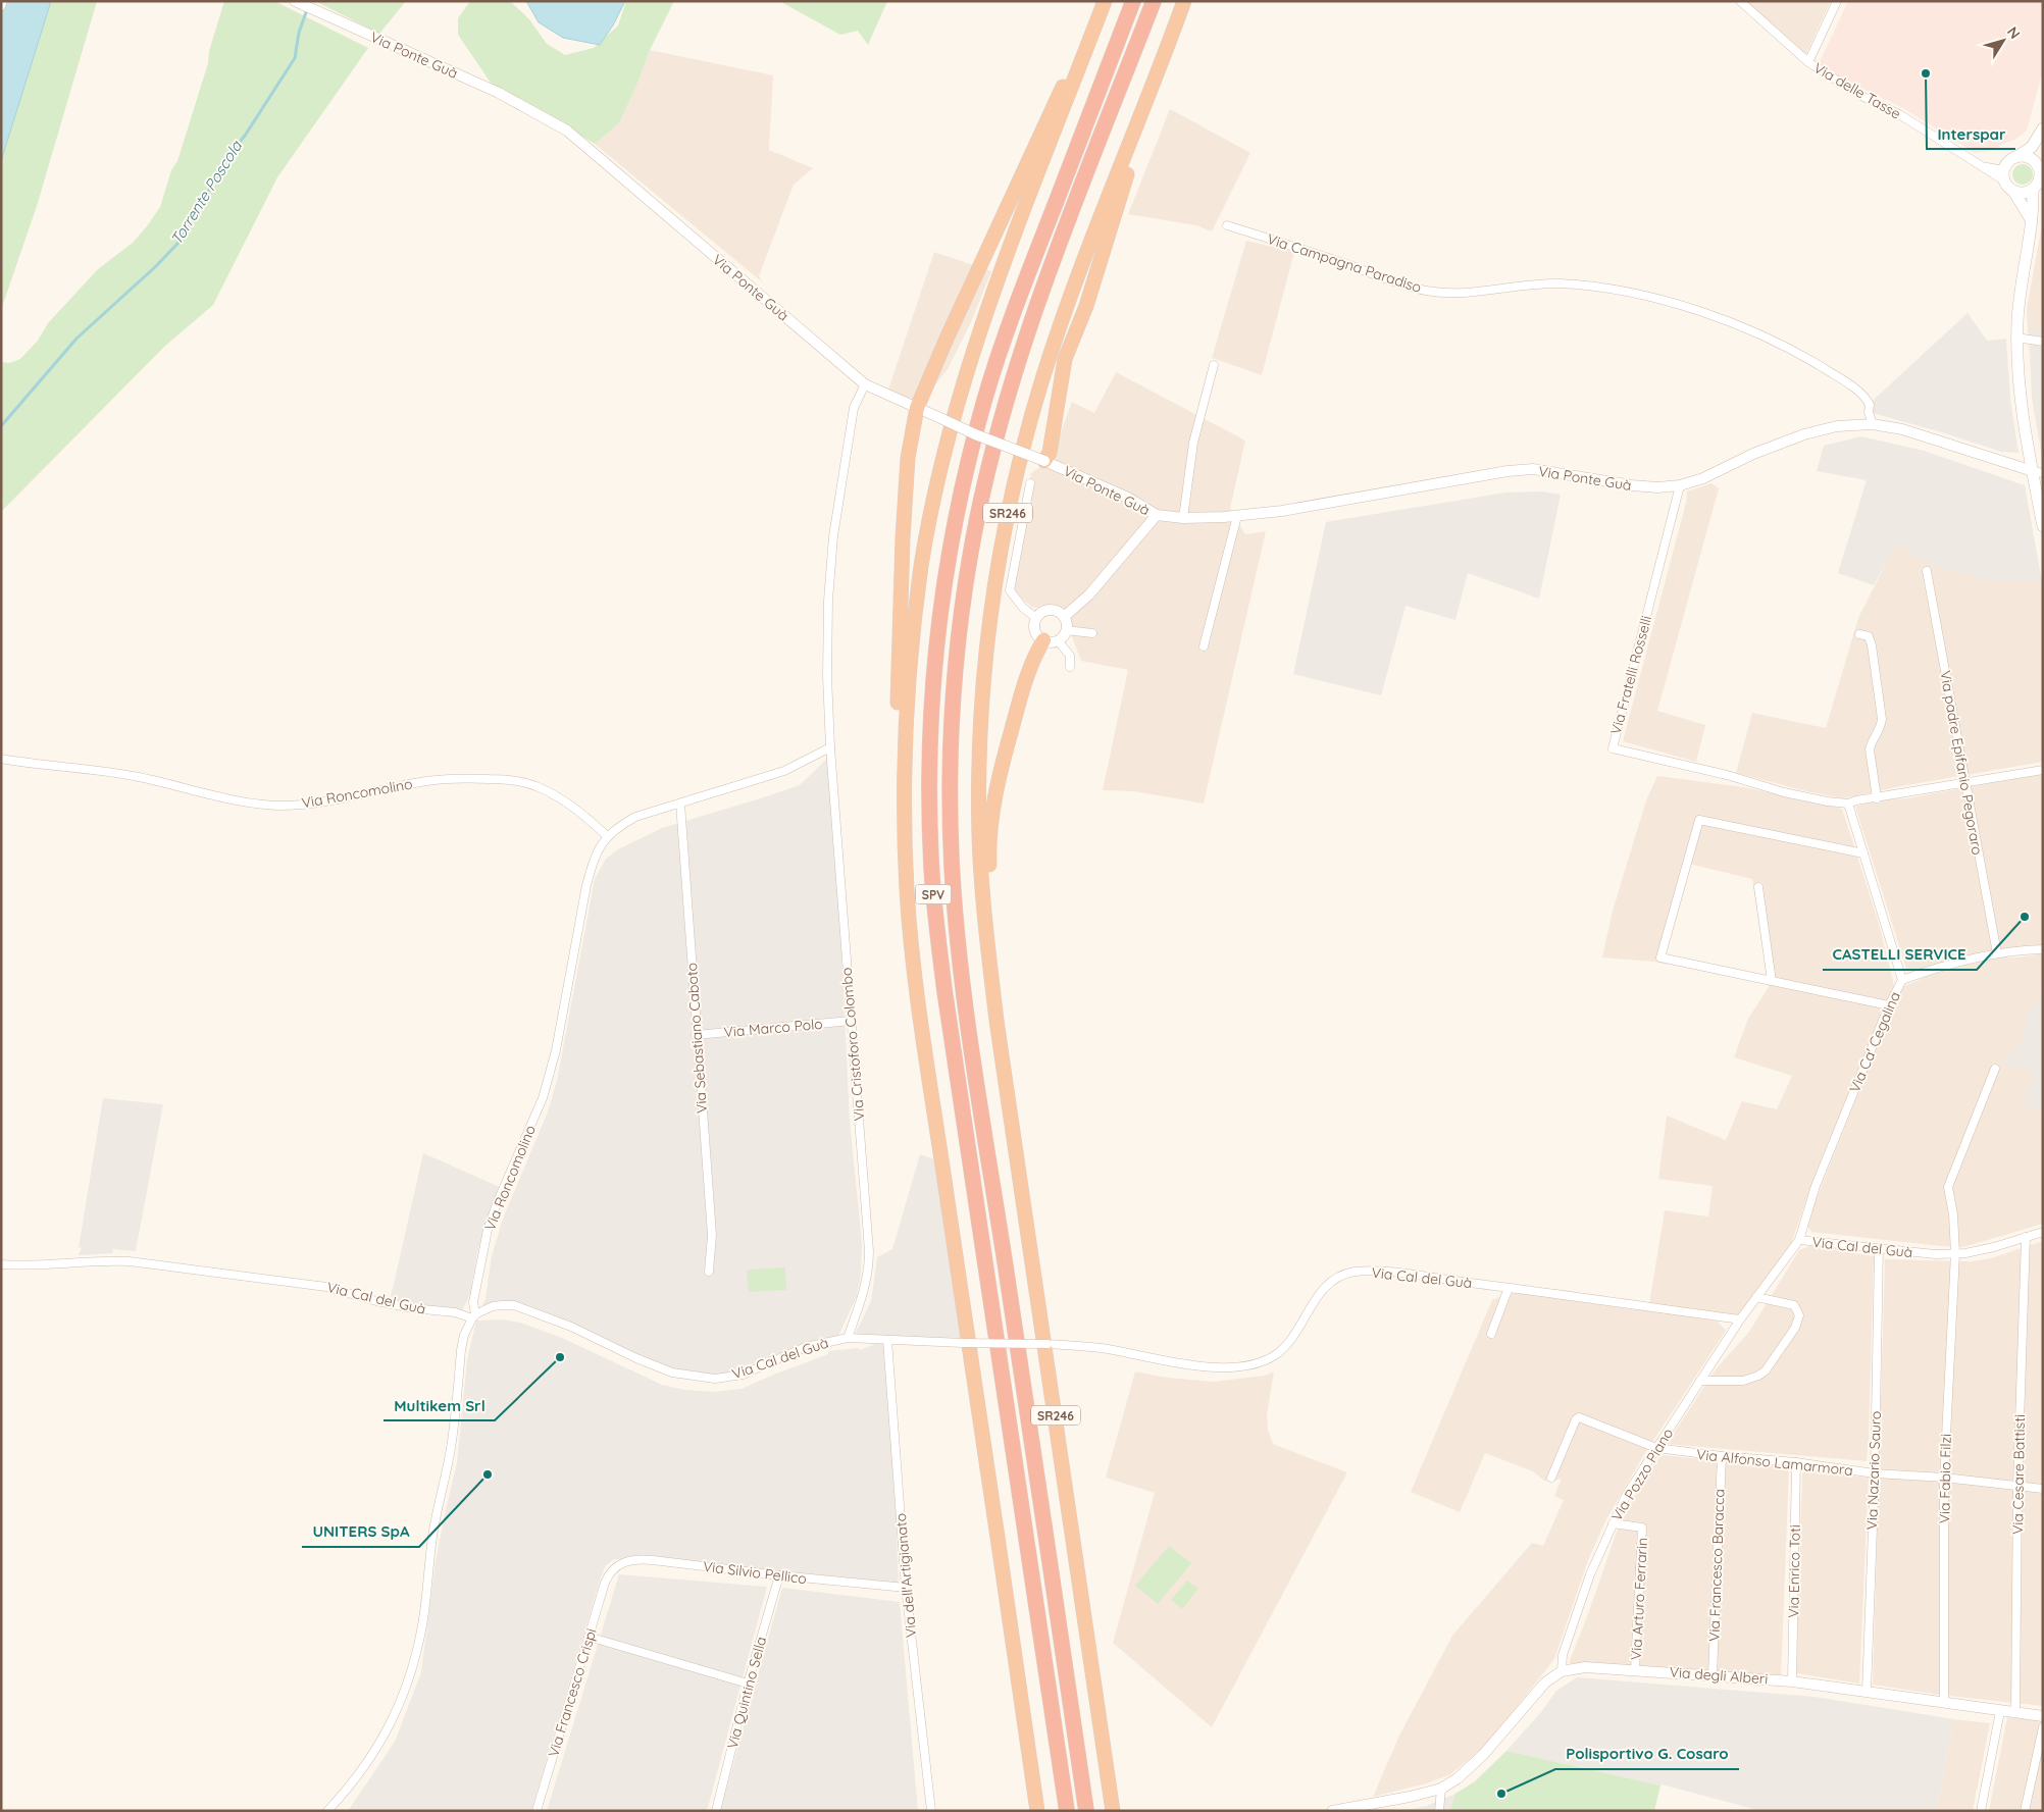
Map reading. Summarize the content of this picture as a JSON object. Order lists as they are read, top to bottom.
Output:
{
  "streets": {
    "highway": ["SR246", "SPV"],
    "street": [
      "Via Ponte Guà",
      "Via delle Tasse",
      "Via Campagna Paradiso",
      "Via Fratelli Rosselli",
      "Via padre Epifanio Pegoraro",
      "Via Roncomolino",
      "Via Marco Polo",
      "Via Sebastiano Caboto",
      "Via Ca' Cegalina",
      "Via Cristoforo Colombo",
      "Via Cal del Guà",
      "Via Alfonso Lamarmora",
      "Via Nazario Sauro",
      "Via Pozzo Piano",
      "Via Cesare Battisti",
      "Via Fabio Filzi",
      "Via Francesco Baracca",
      "Via Enrico Toti",
      "Via Silvio Pellico",
      "Via dell'Artigianato",
      "Via Arturo Ferrarin",
      "Via degli Alberi",
      "Via Francesco Crispi",
      "Via Quintino Sella"
    ]
  },
  "crossings": [
    ["Via Ponte Guà", "Via Campagna Paradiso"],
    ["Via Ponte Guà", "Via Fratelli Rosselli"],
    ["Via Ponte Guà", "Via Cristoforo Colombo"],
    ["Via padre Epifanio Pegoraro", "Via Ca' Cegalina"],
    ["Via Roncomolino", "Via Sebastiano Caboto"],
    ["Via Roncomolino", "Via Cristoforo Colombo"],
    ["Via Roncomolino", "Via Cal del Guà"],
    ["Via Marco Polo", "Via Sebastiano Caboto"],
    ["Via Marco Polo", "Via Cristoforo Colombo"],
    ["Via Ca' Cegalina", "Via Cal del Guà"],
    ["Via Cristoforo Colombo", "Via Cal del Guà"],
    ["Via Cal del Guà", "Via Nazario Sauro"],
    ["Via Cal del Guà", "Via Pozzo Piano"],
    ["Via Cal del Guà", "Via Cesare Battisti"],
    ["Via Cal del Guà", "Via Fabio Filzi"],
    ["Via Cal del Guà", "Via dell'Artigianato"],
    ["Via Alfonso Lamarmora", "Via Nazario Sauro"],
    ["Via Alfonso Lamarmora", "Via Pozzo Piano"],
    ["Via Alfonso Lamarmora", "Via Cesare Battisti"],
    ["Via Alfonso Lamarmora", "Via Fabio Filzi"],
    ["Via Alfonso Lamarmora", "Via Francesco Baracca"],
    ["Via Alfonso Lamarmora", "Via Enrico Toti"],
    ["Via Nazario Sauro", "Via degli Alberi"],
    ["Via Pozzo Piano", "Via Arturo Ferrarin"],
    ["Via Pozzo Piano", "Via degli Alberi"],
    ["Via Cesare Battisti", "Via degli Alberi"],
    ["Via Fabio Filzi", "Via degli Alberi"],
    ["Via Francesco Baracca", "Via degli Alberi"],
    ["Via Enrico Toti", "Via degli Alberi"],
    ["Via Silvio Pellico", "Via dell'Artigianato"],
    ["Via Silvio Pellico", "Via Francesco Crispi"],
    ["Via Silvio Pellico", "Via Quintino Sella"],
    ["Via Arturo Ferrarin", "Via degli Alberi"]
  ],
  "water": ["Torrente Poscola"],
  "places": [
    "Interspar",
    "CASTELLI SERVICE",
    "Multikem Srl",
    "UNITERS SpA",
    "Polisportivo G. Cosaro"
  ],
  "north": "top right"
}
